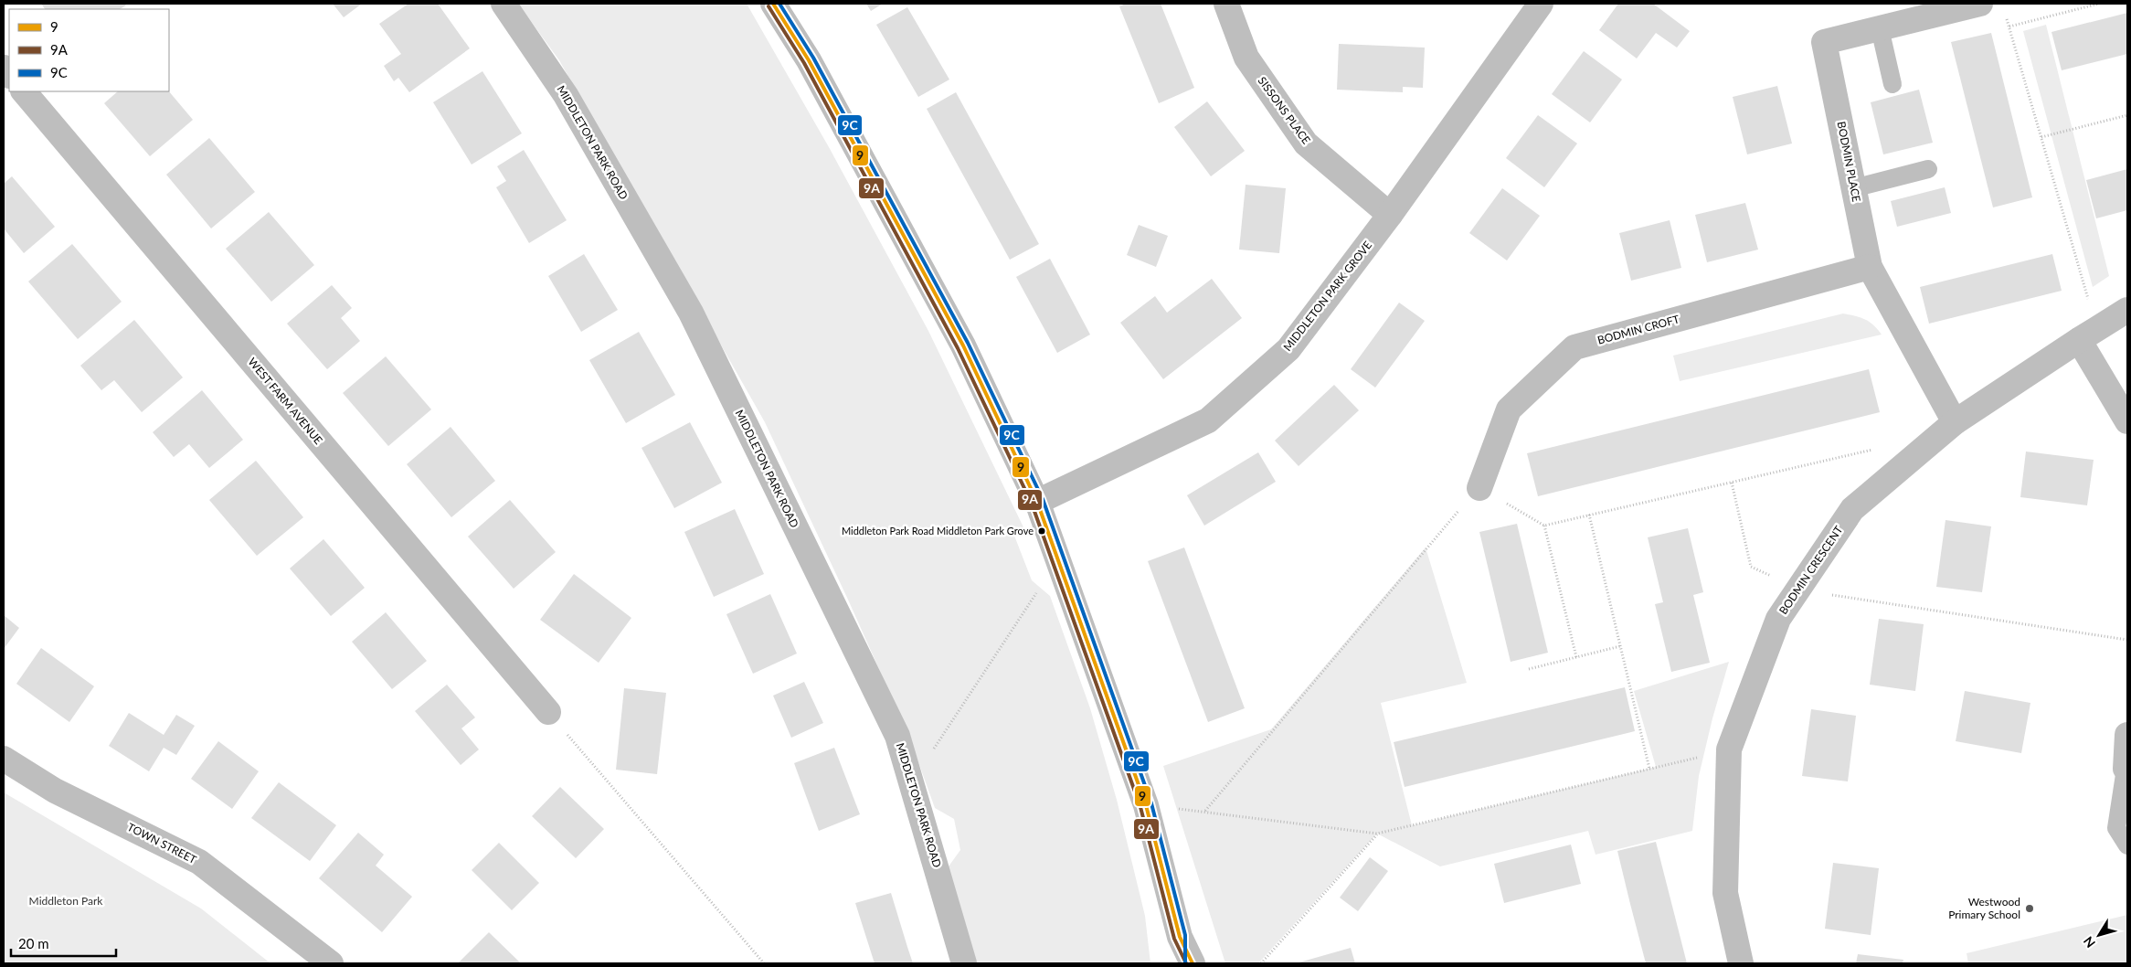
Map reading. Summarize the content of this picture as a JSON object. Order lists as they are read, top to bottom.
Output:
{
  "streets": {
    "street": [
      "SISSONS PLACE",
      "MIDDLETON PARK ROAD",
      "BODMIN PLACE",
      "MIDDLETON PARK GROVE",
      "BODMIN CROFT",
      "WEST FARM AVENUE",
      "BODMIN CRESCENT",
      "TOWN STREET"
    ]
  },
  "crossings": [
    ["SISSONS PLACE", "MIDDLETON PARK GROVE"],
    ["BODMIN PLACE", "BODMIN CROFT"],
    ["BODMIN PLACE", "BODMIN CRESCENT"]
  ],
  "parks": ["Middleton Park"],
  "places": ["Middleton Park Road Middleton Park Grove", "Westwood Primary School"],
  "lines": ["transit line 9", "transit line 9C", "transit line 9A"],
  "legend": ["9", "9A", "9C"],
  "scale_bar": "20 m",
  "north": "bottom left"
}
